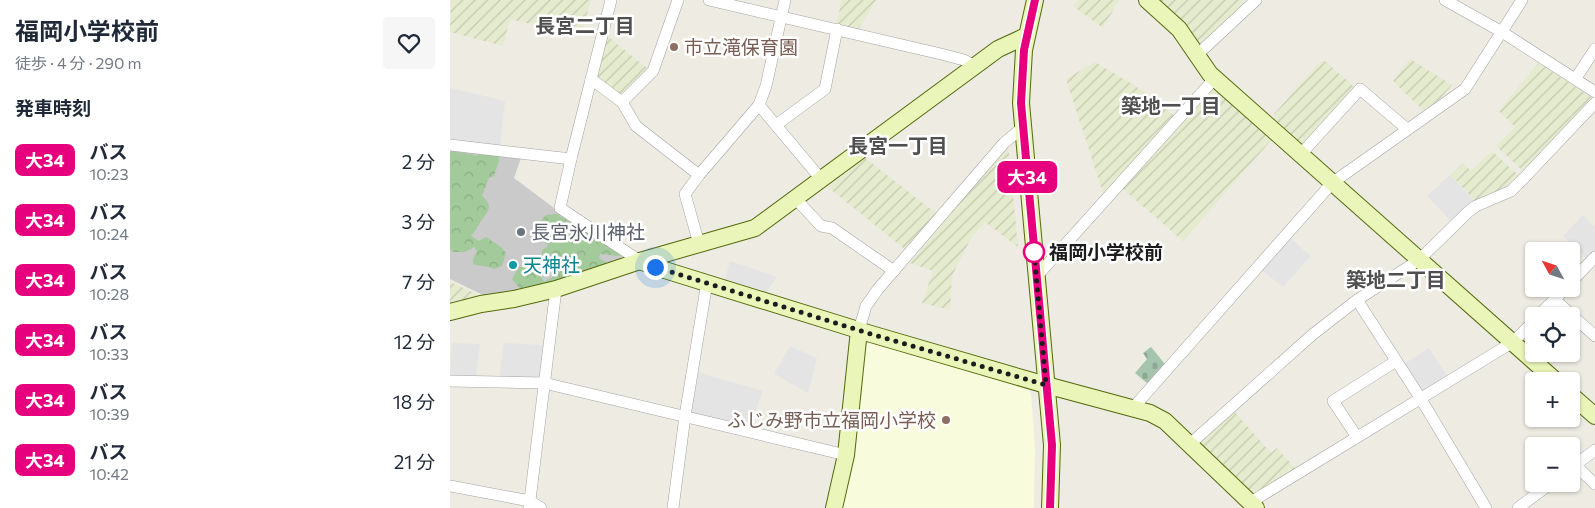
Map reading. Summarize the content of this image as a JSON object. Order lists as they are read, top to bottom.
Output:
{
  "districts": [
    "長宮二丁目",
    "築地一丁目",
    "長宮一丁目",
    "築地二丁目"
  ],
  "places": [
    "市立滝保育園",
    "長宮氷川神社",
    "福岡小学校前",
    "天神社",
    "ふじみ野市立福岡小学校"
  ],
  "lines": ["bus line 大34"],
  "north": "top left",
  "page": {
    "heading": [
      ["福岡小学校前", "徒歩 · 4 分 · 290 m"],
      "発車時刻"
    ],
    "on_map": "大34",
    "list": [
      {
        "mark": "大34",
        "name": "バス",
        "note": "10:23",
        "value": "2 分"
      },
      {
        "mark": "大34",
        "name": "バス",
        "note": "10:24",
        "value": "3 分"
      },
      {
        "mark": "大34",
        "name": "バス",
        "note": "10:28",
        "value": "7 分"
      },
      {
        "mark": "大34",
        "name": "バス",
        "note": "10:33",
        "value": "12 分"
      },
      {
        "mark": "大34",
        "name": "バス",
        "note": "10:39",
        "value": "18 分"
      },
      {
        "mark": "大34",
        "name": "バス",
        "note": "10:42",
        "value": "21 分"
      }
    ],
    "map_buttons": ["+", "−"]
  }
}
